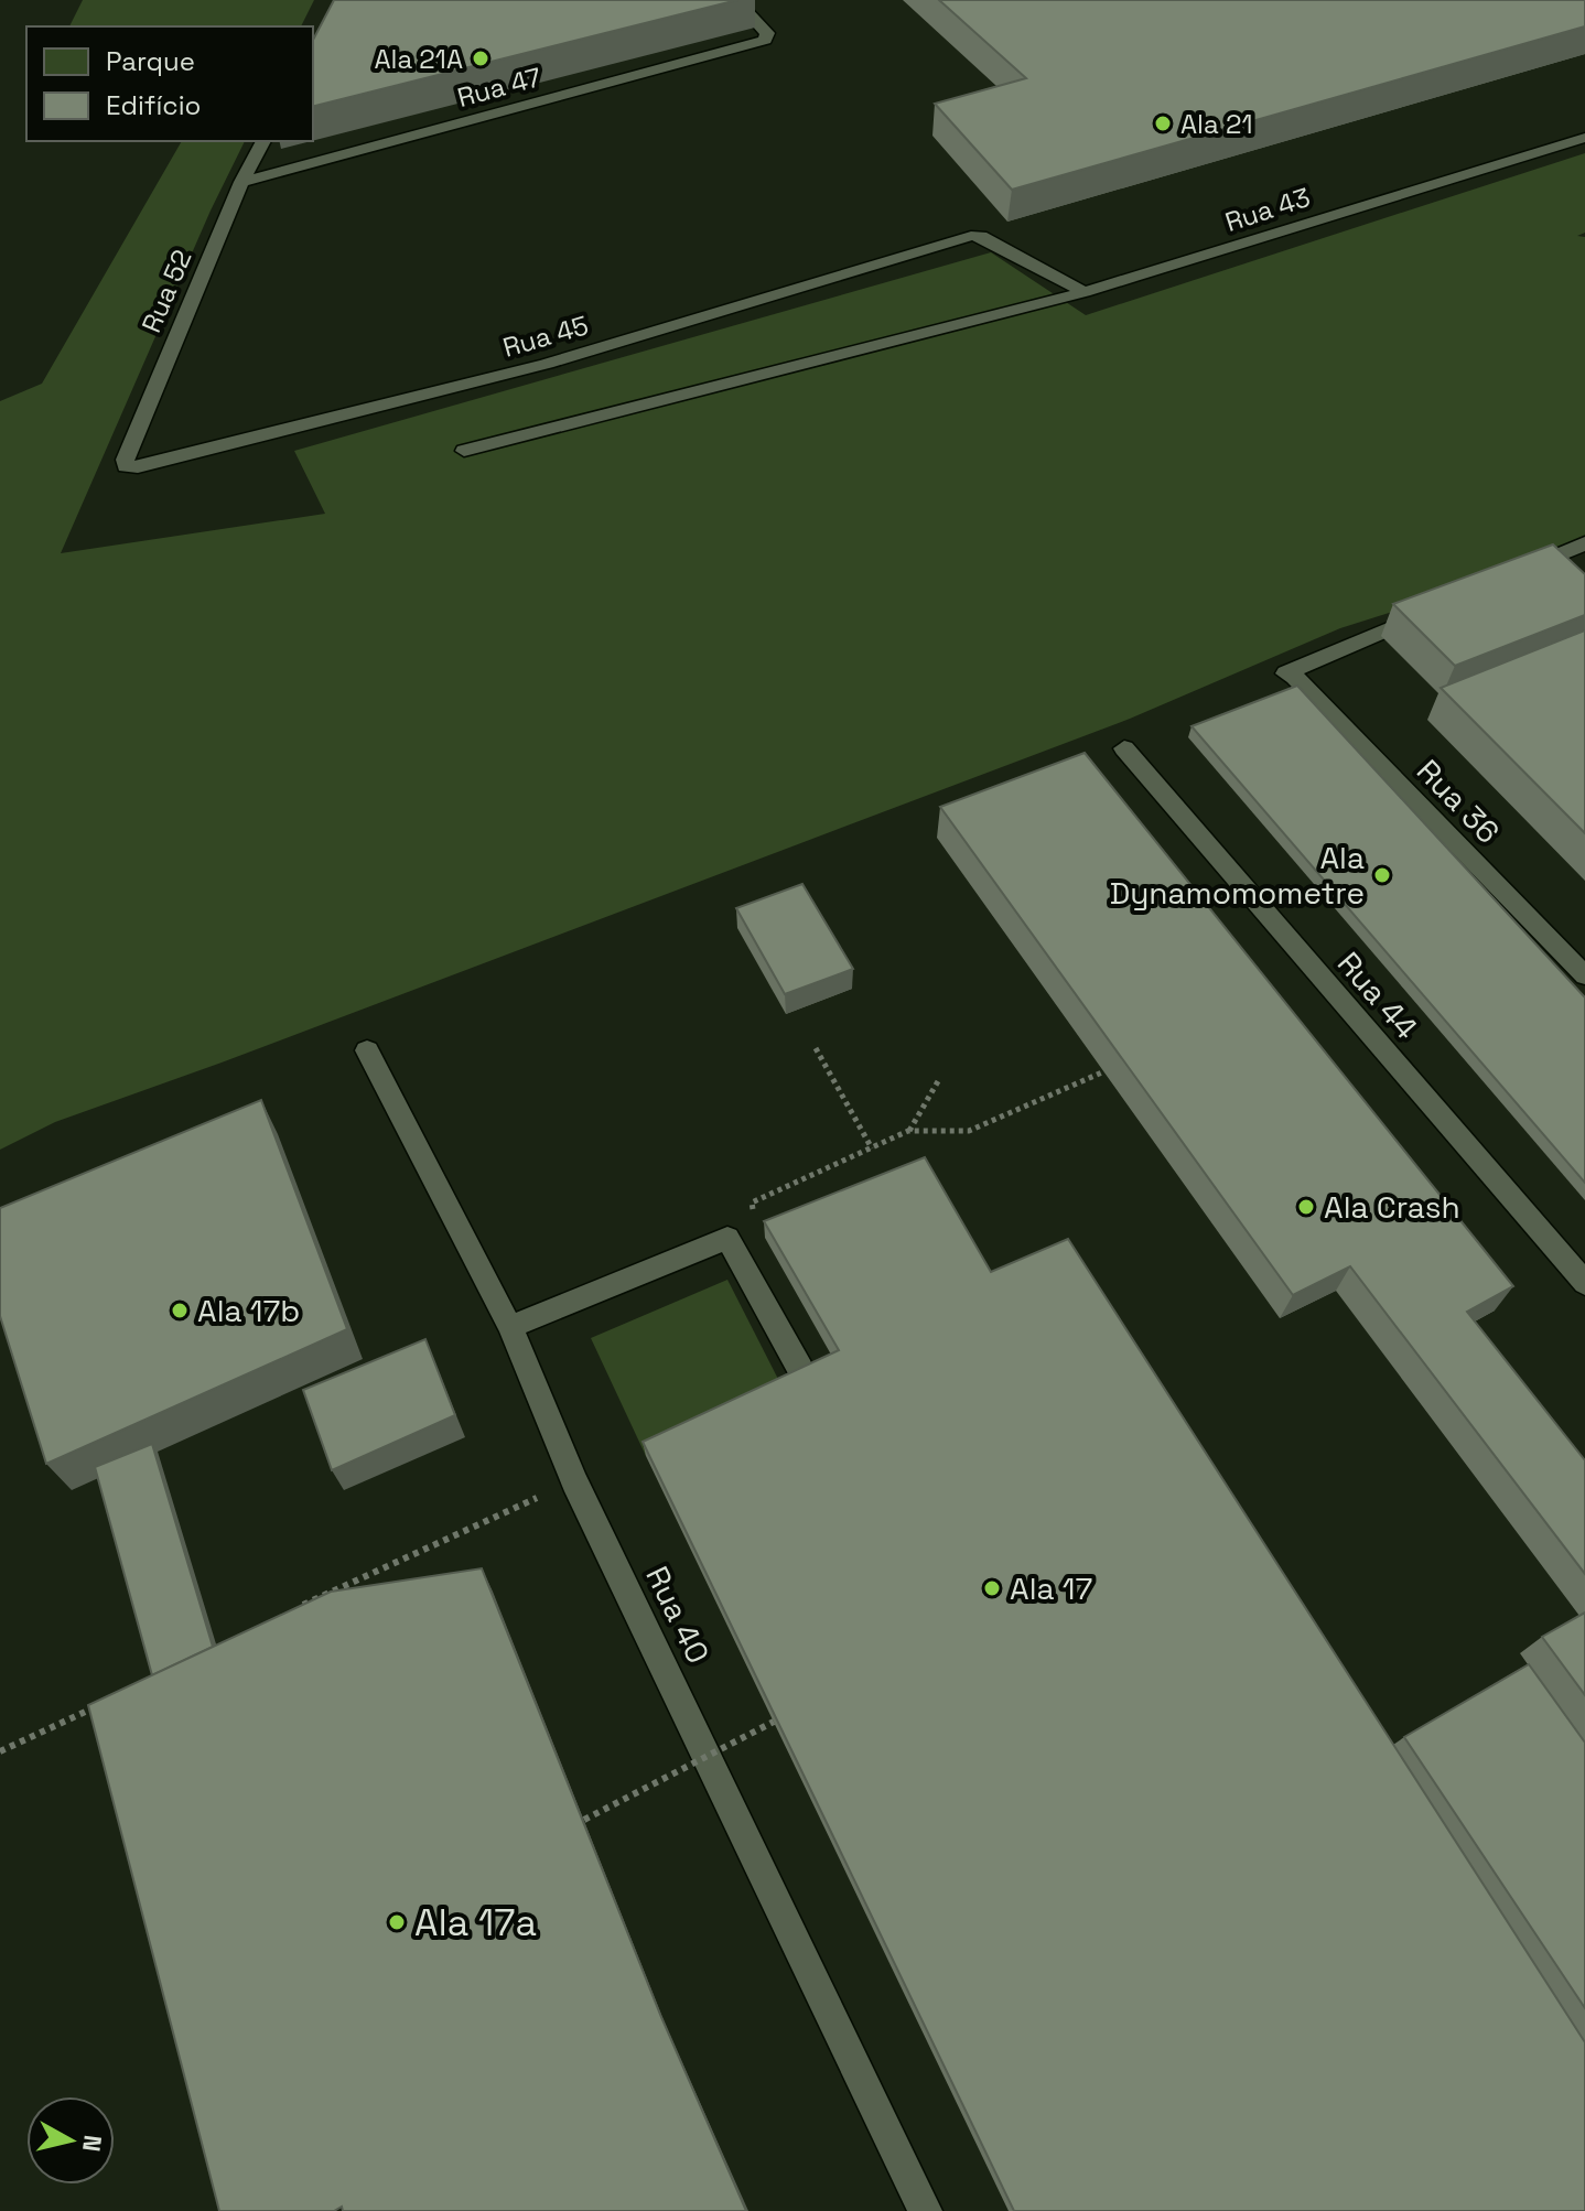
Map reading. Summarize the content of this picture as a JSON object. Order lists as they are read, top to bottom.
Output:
{
  "streets": {
    "lane": [
      "Rua 47",
      "Rua 43",
      "Rua 52",
      "Rua 45",
      "Rua 36",
      "Rua 44",
      "Rua 40"
    ]
  },
  "crossings": [
    ["Rua 47", "Rua 52"],
    ["Rua 43", "Rua 45"],
    ["Rua 52", "Rua 45"]
  ],
  "places": [
    "Ala 21A",
    "Ala 21",
    "Ala Dynamomometre",
    "Ala Crash",
    "Ala 17b",
    "Ala 17",
    "Ala 17a"
  ],
  "legend": ["Parque", "Edifício"],
  "north": "right"
}
